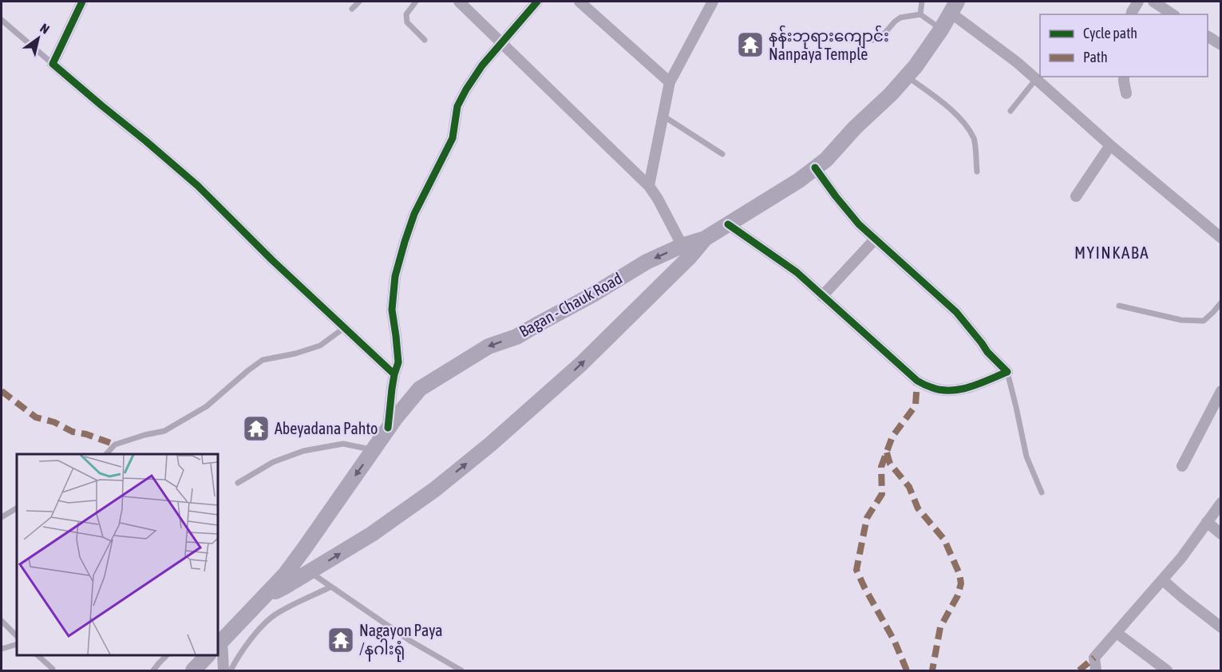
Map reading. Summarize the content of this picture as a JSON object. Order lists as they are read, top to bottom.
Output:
{
  "streets": {
    "main road": ["Bagan - Chauk Road"]
  },
  "districts": ["MYINKABA"],
  "places": {
    "temple": ["နန်းဘုရားကျောင်း Nanpaya Temple", "Abeyadana Pahto", "Nagayon Paya /နဂါးရုံ"]
  },
  "legend": ["Cycle path", "Path"],
  "north": "top right"
}
